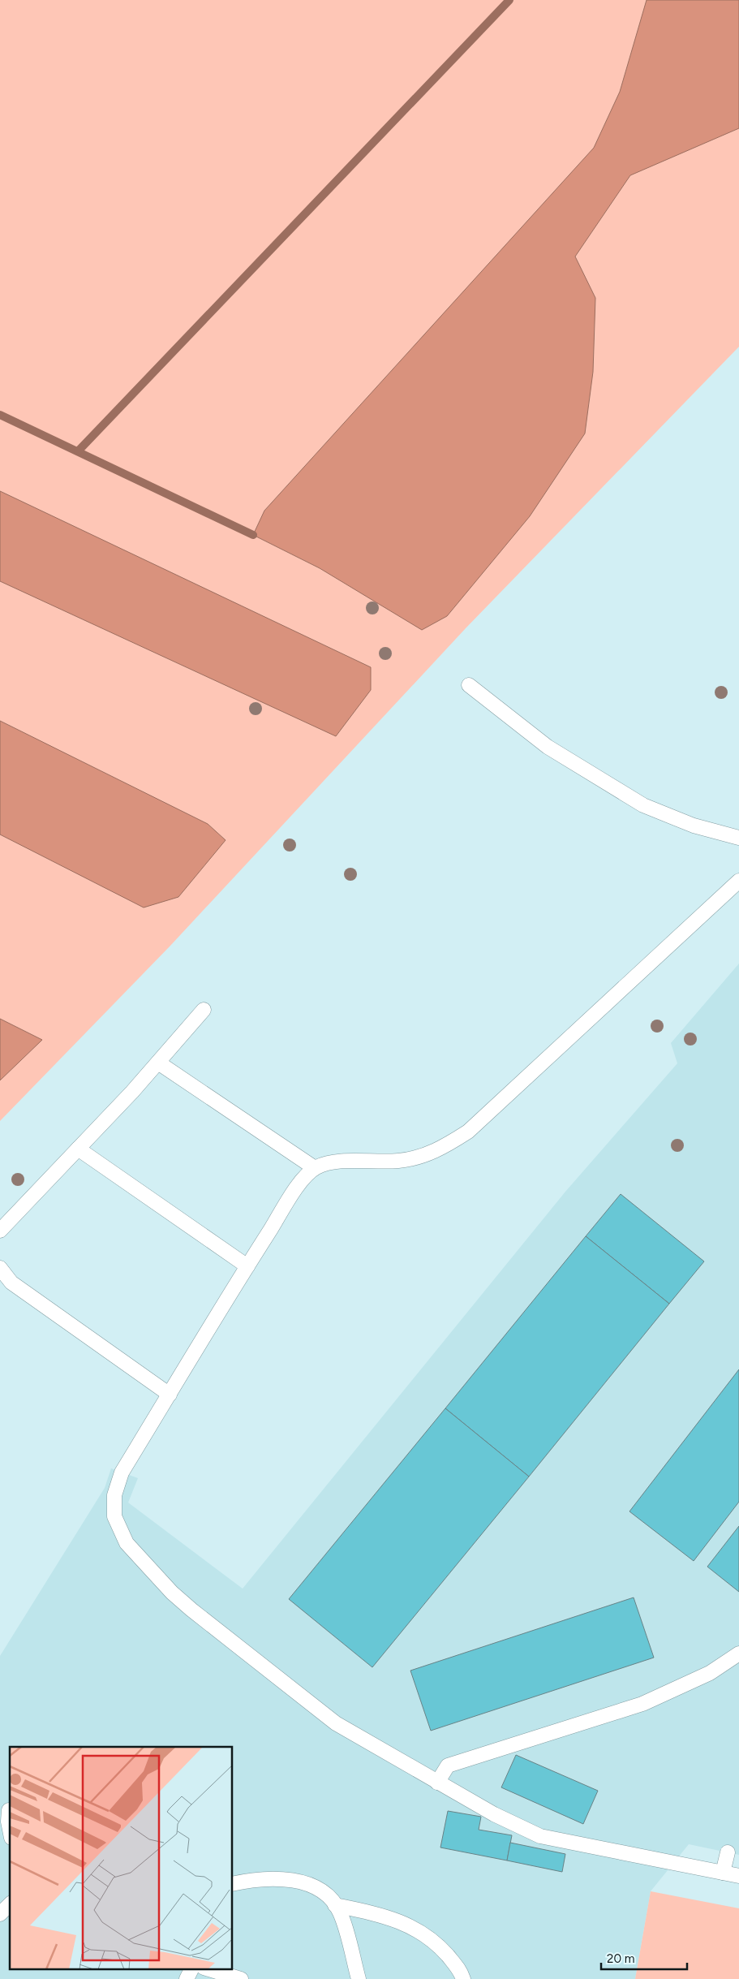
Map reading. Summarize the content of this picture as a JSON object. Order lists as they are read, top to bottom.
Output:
{
  "scale_bar": "20 m"
}
